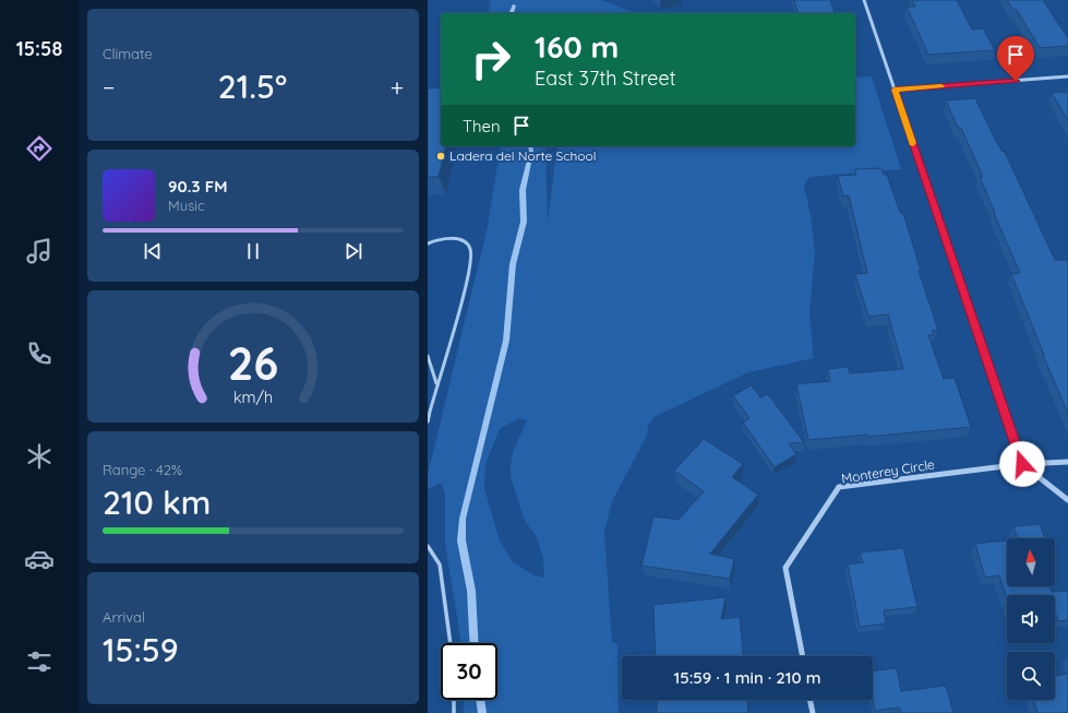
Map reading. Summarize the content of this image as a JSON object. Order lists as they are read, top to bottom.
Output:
{
  "streets": {
    "street": ["Monterey Circle"]
  },
  "places": ["Ladera del Norte School"],
  "north": "top",
  "page": {
    "tabs": "15:58",
    "tile": [
      "Climate",
      ["Range · 42%", "210 km"],
      ["Arrival", "15:59"]
    ],
    "turn": ["160 m", "East 37th Street"],
    "heat": ["−", "21.5°", "+"],
    "then": "Then",
    "song": ["90.3 FM", "Music"],
    "limit": "30",
    "trip": "15:59 · 1 min · 210 m",
    "gauge": ["26", "km/h"]
  }
}
